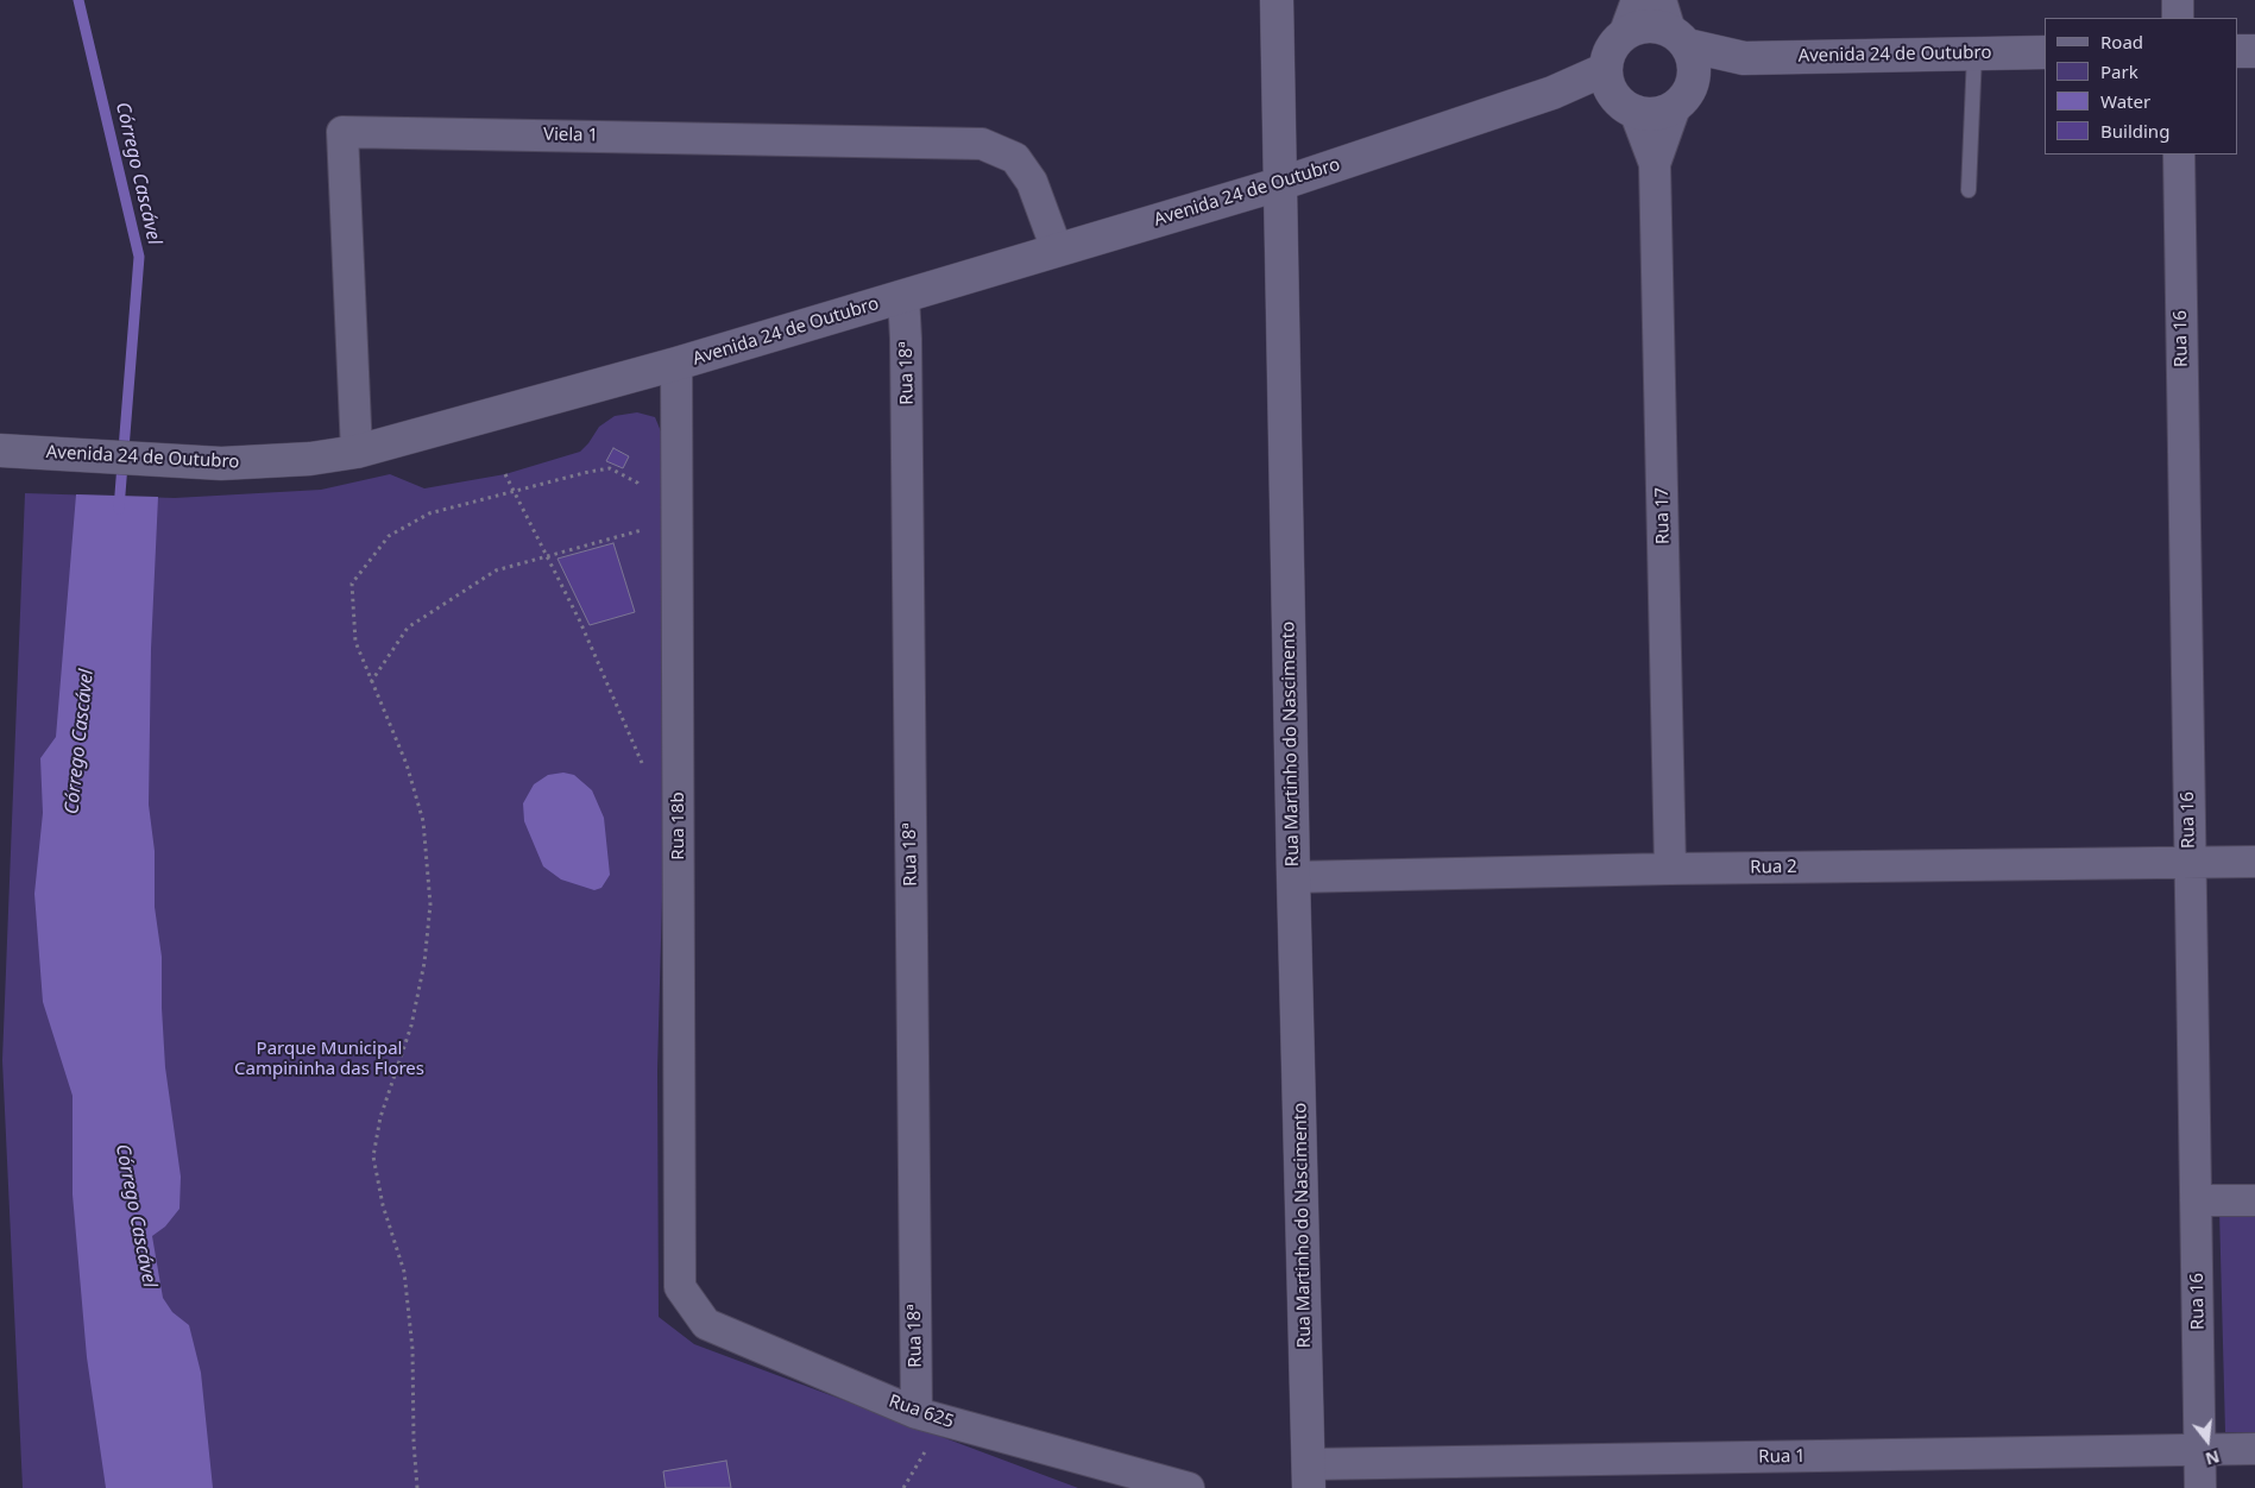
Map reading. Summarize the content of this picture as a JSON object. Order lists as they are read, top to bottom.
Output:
{
  "streets": {
    "street": [
      "Avenida 24 de Outubro",
      "Viela 1",
      "Rua 16",
      "Rua 18ª",
      "Rua 17",
      "Rua Martinho do Nascimento",
      "Rua 18b",
      "Rua 2",
      "Rua 625",
      "Rua 1"
    ]
  },
  "crossings": [
    ["Avenida 24 de Outubro", "Viela 1"],
    ["Avenida 24 de Outubro", "Rua 18ª"],
    ["Avenida 24 de Outubro", "Rua 17"],
    ["Avenida 24 de Outubro", "Rua Martinho do Nascimento"],
    ["Avenida 24 de Outubro", "Rua 18b"],
    ["Rua 16", "Rua 2"],
    ["Rua 16", "Rua 1"],
    ["Rua 18ª", "Rua 625"],
    ["Rua 17", "Rua 2"],
    ["Rua Martinho do Nascimento", "Rua 2"],
    ["Rua Martinho do Nascimento", "Rua 1"],
    ["Rua 18b", "Rua 625"]
  ],
  "water": ["Córrego Cascável"],
  "parks": ["Parque Municipal Campininha das Flores"],
  "legend": [
    "Road",
    "Park",
    "Water",
    "Building"
  ],
  "north": "bottom"
}
